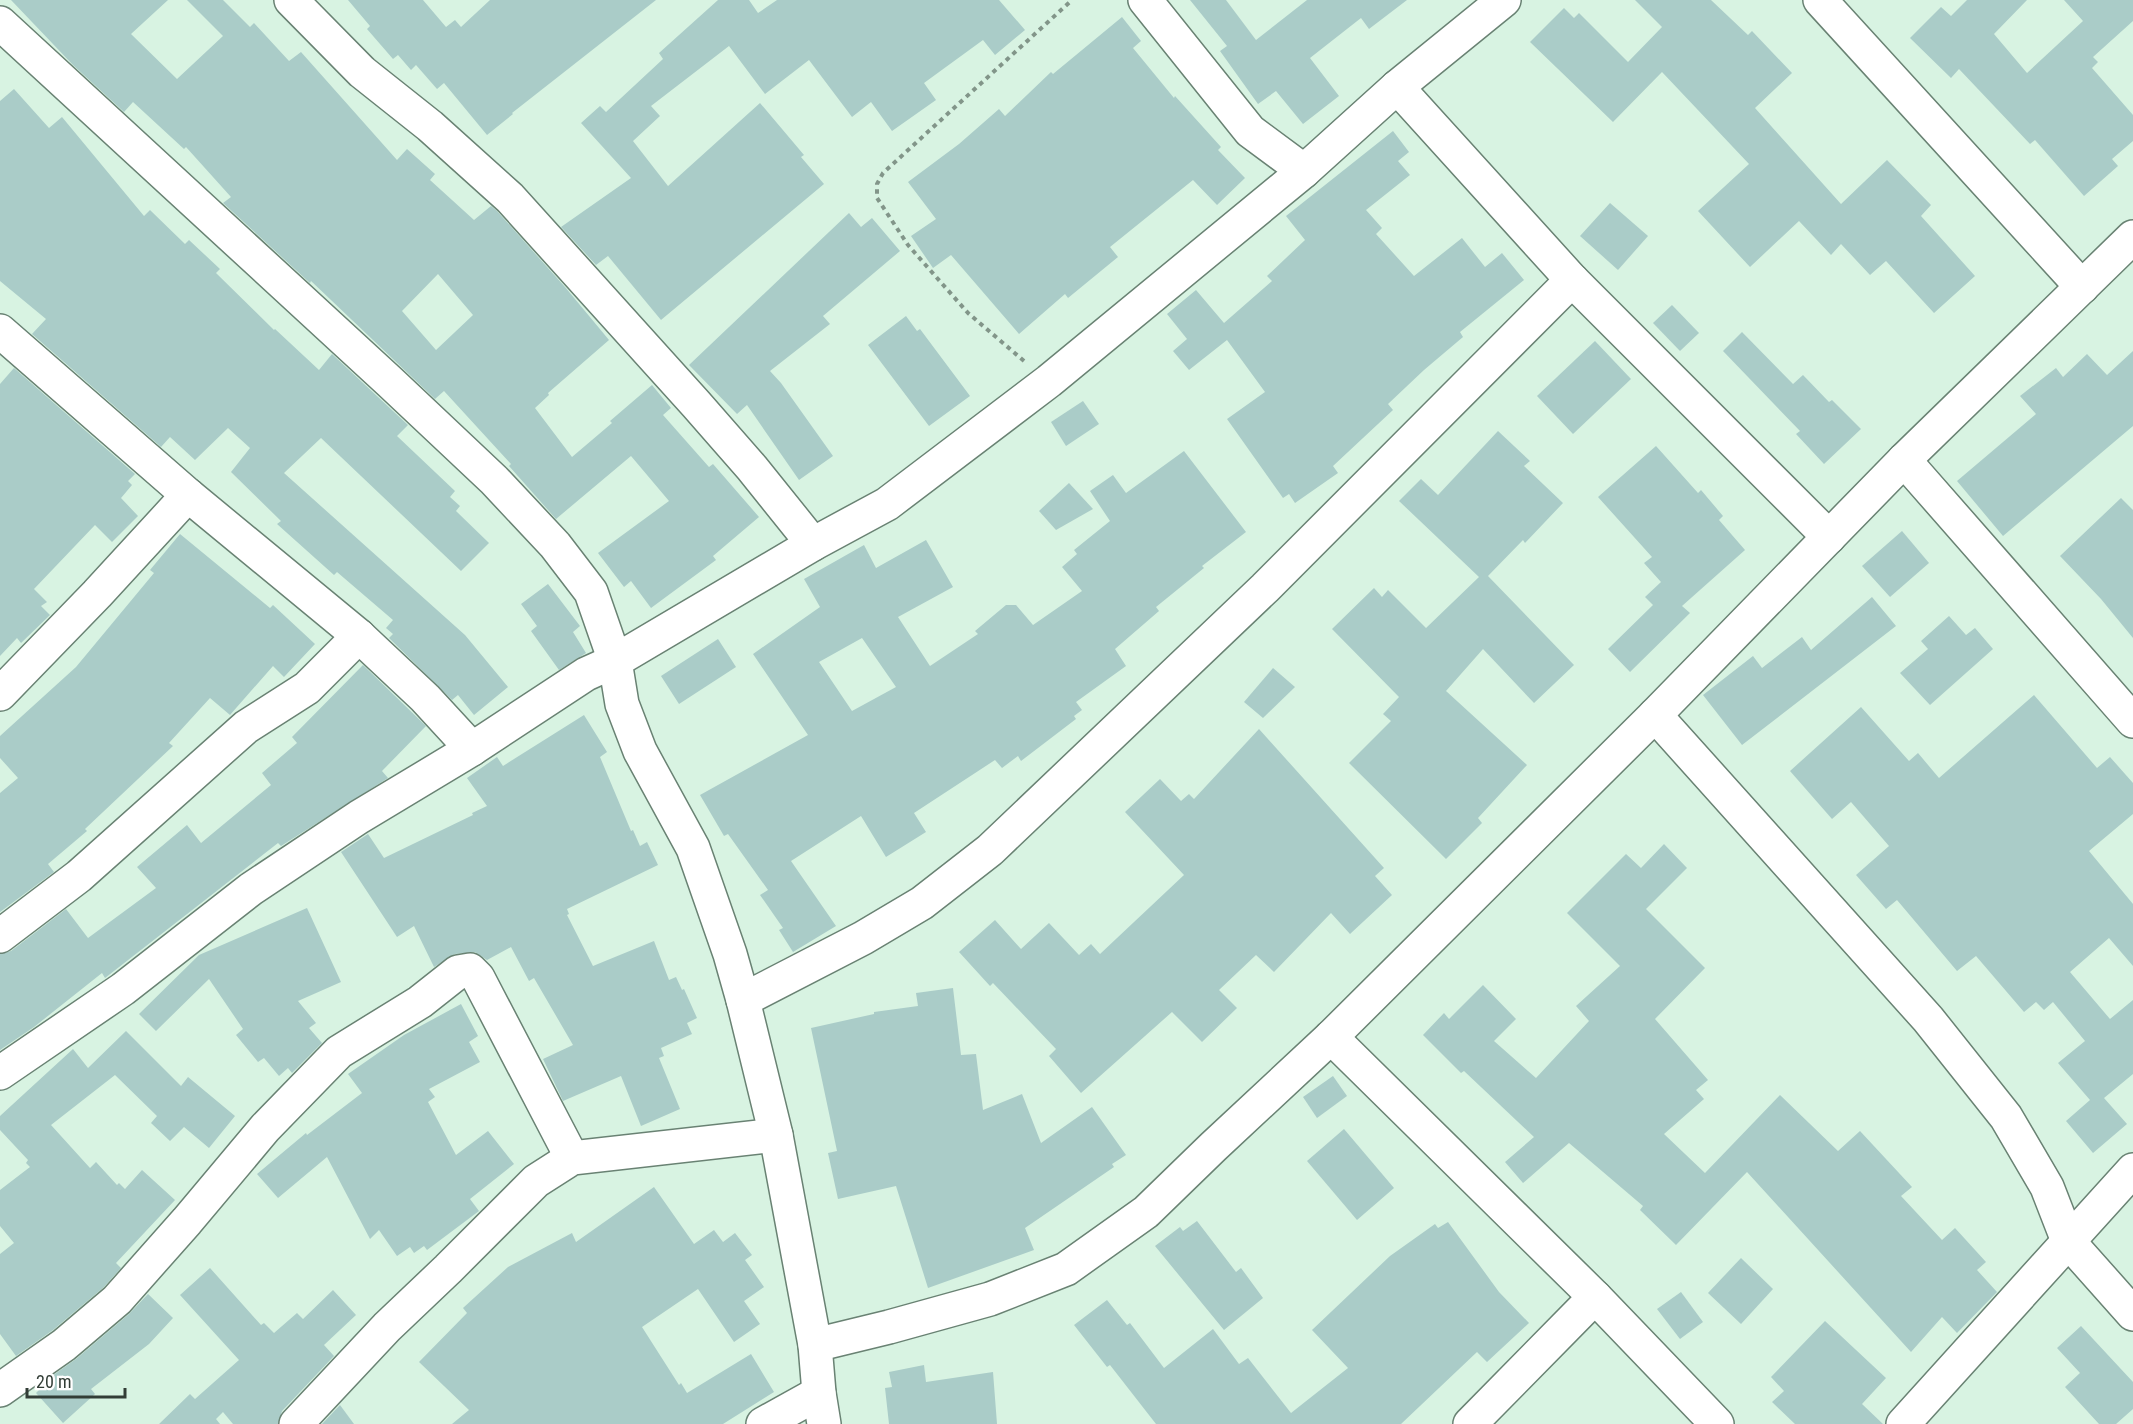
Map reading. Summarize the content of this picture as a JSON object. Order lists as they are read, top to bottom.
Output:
{
  "scale_bar": "20 m"
}
